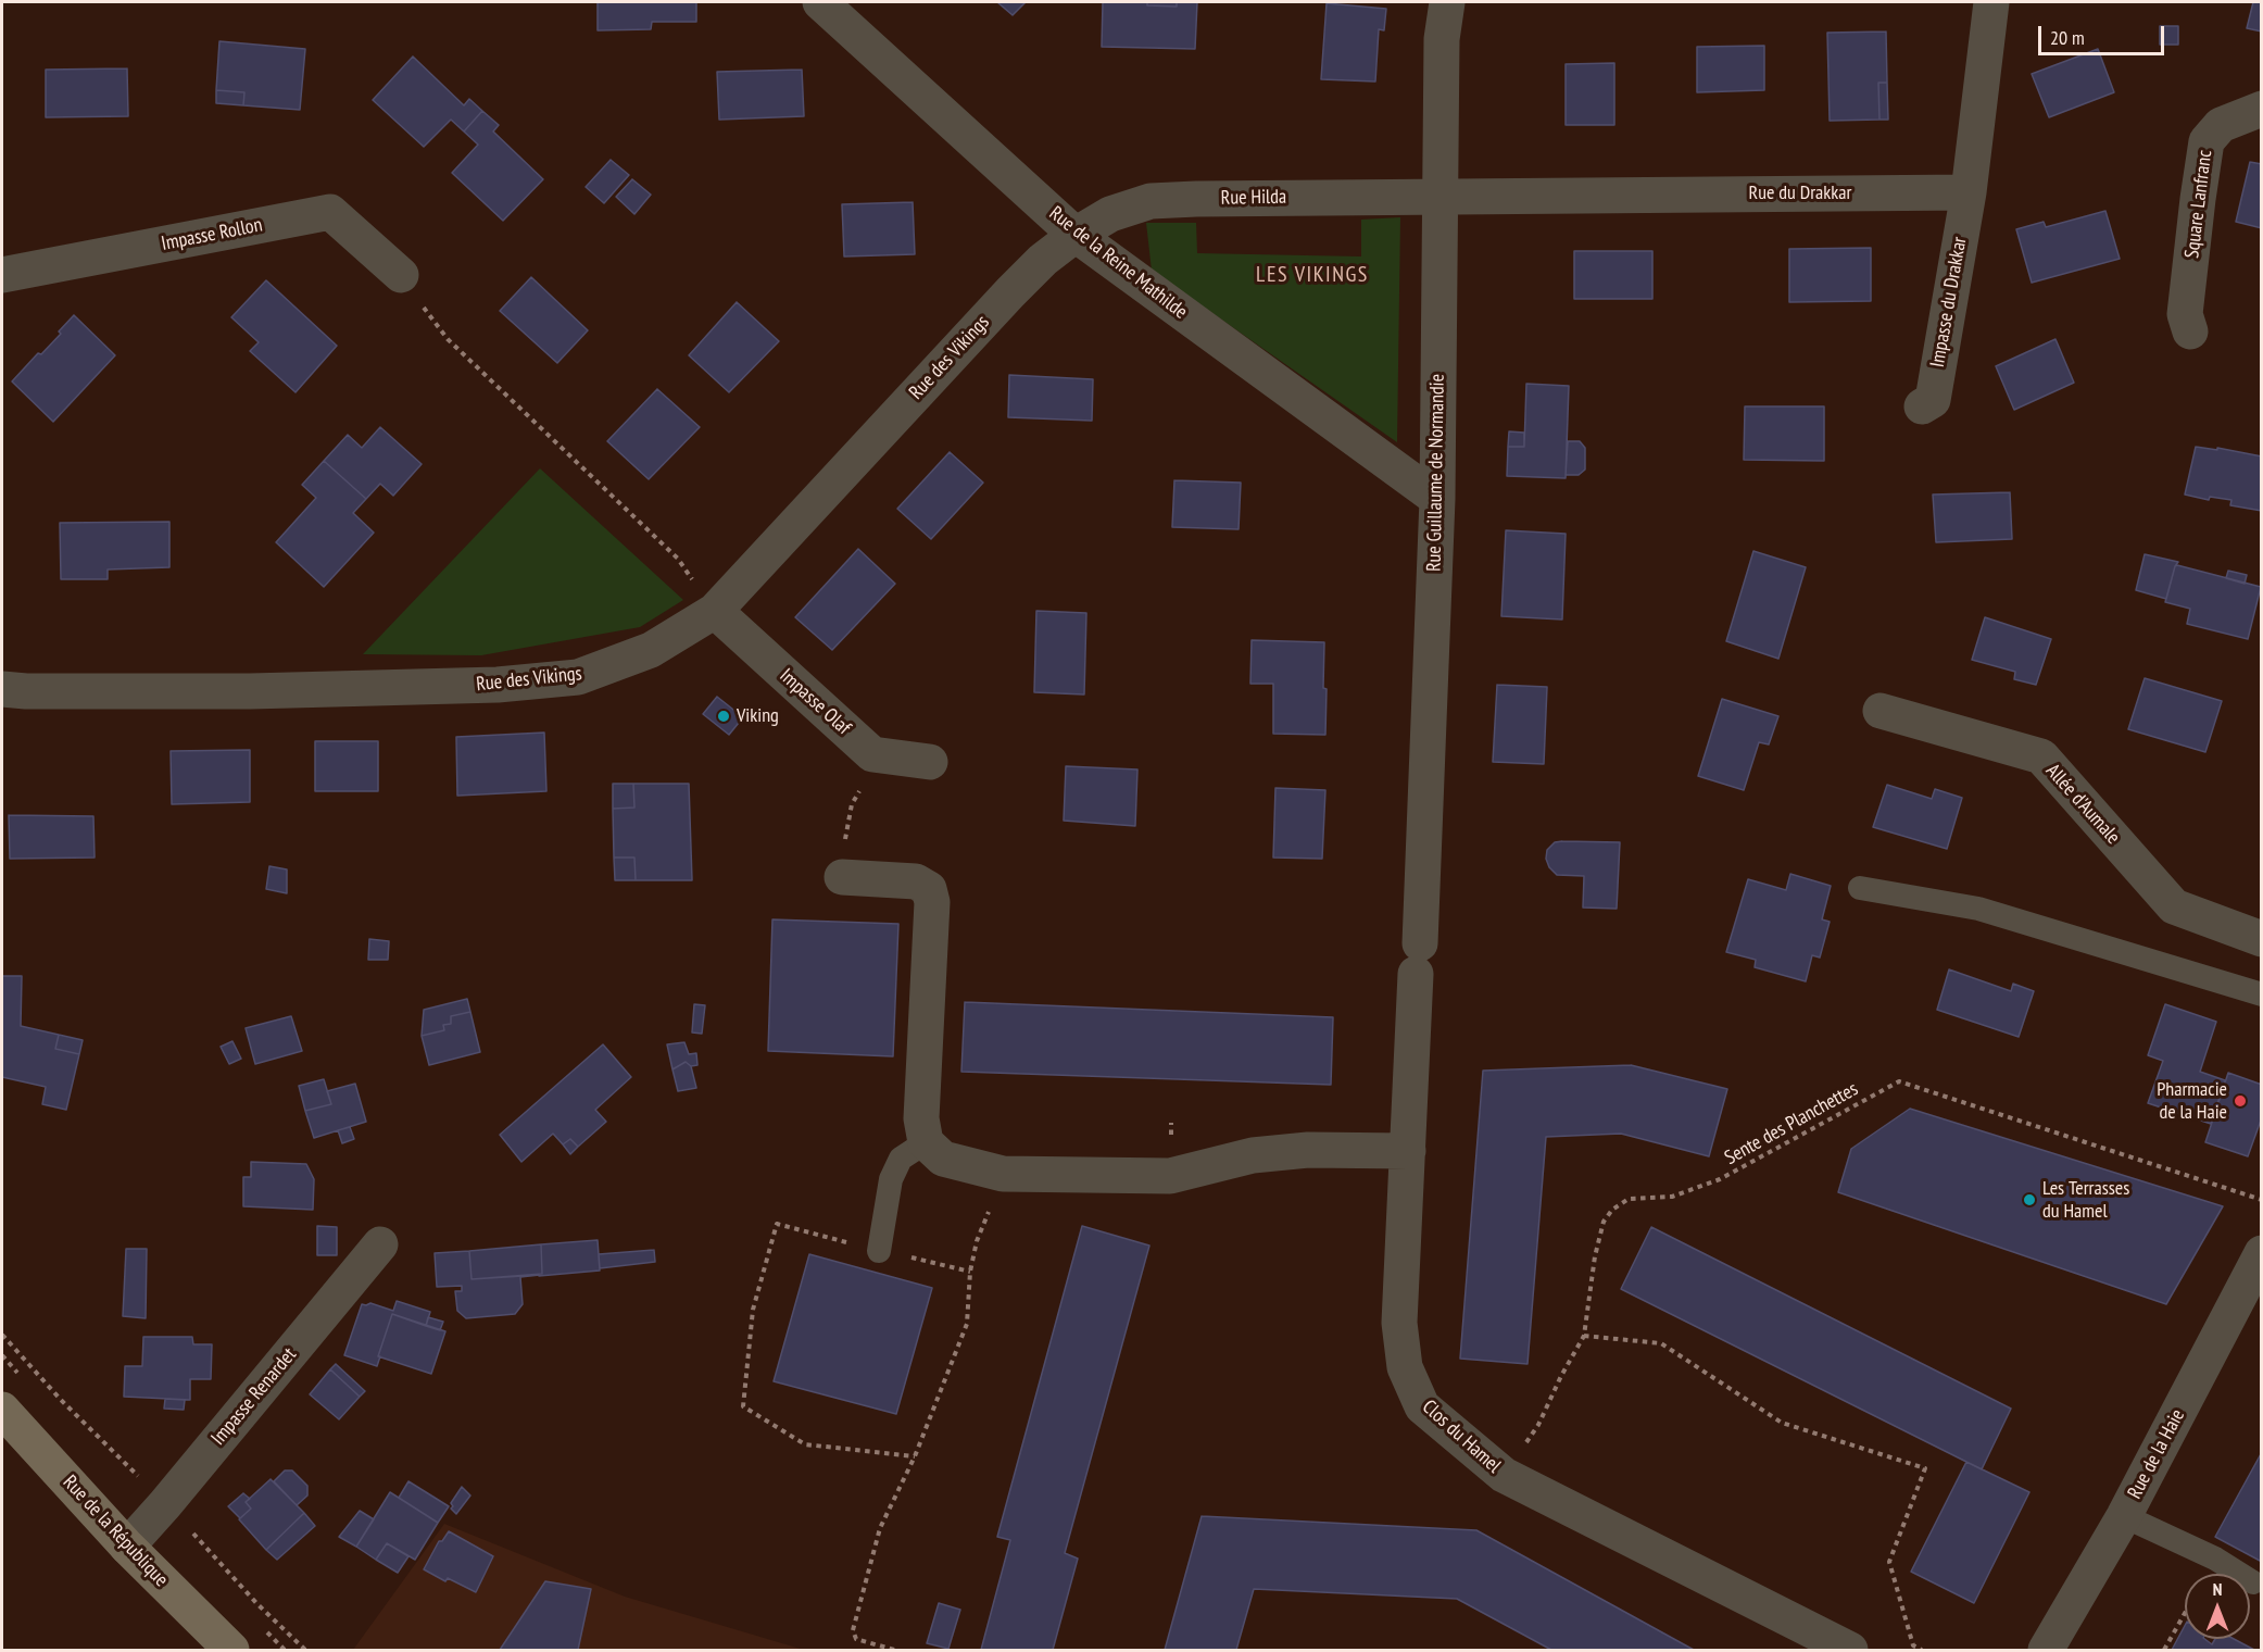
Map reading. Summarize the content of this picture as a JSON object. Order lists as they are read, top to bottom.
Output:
{
  "streets": {
    "main road": ["Rue de la République"],
    "street": [
      "Rue du Drakkar",
      "Rue Hilda",
      "Square Lanfranc",
      "Impasse Rollon",
      "Rue de la Reine Mathilde",
      "Impasse du Drakkar",
      "Rue des Vikings",
      "Rue Guillaume de Normandie",
      "Impasse Olaf",
      "Allée d'Aumale",
      "Impasse Renardet",
      "Clos du Hamel",
      "Rue de la Haie"
    ],
    "path": ["Sente des Planchettes"]
  },
  "crossings": [
    ["Rue du Drakkar", "Rue Hilda"],
    ["Rue du Drakkar", "Impasse du Drakkar"],
    ["Rue du Drakkar", "Rue Guillaume de Normandie"],
    ["Rue Hilda", "Rue de la Reine Mathilde"],
    ["Rue Hilda", "Rue des Vikings"],
    ["Rue Hilda", "Rue Guillaume de Normandie"],
    ["Rue de la Reine Mathilde", "Rue des Vikings"],
    ["Rue de la Reine Mathilde", "Rue Guillaume de Normandie"],
    ["Rue des Vikings", "Impasse Olaf"],
    ["Rue Guillaume de Normandie", "Clos du Hamel"],
    ["Sente des Planchettes", "Clos du Hamel"],
    ["Impasse Renardet", "Rue de la République"]
  ],
  "districts": ["LES VIKINGS"],
  "places": ["Viking", "Pharmacie de la Haie", "Les Terrasses du Hamel"],
  "scale_bar": "20 m",
  "north": "top"
}
